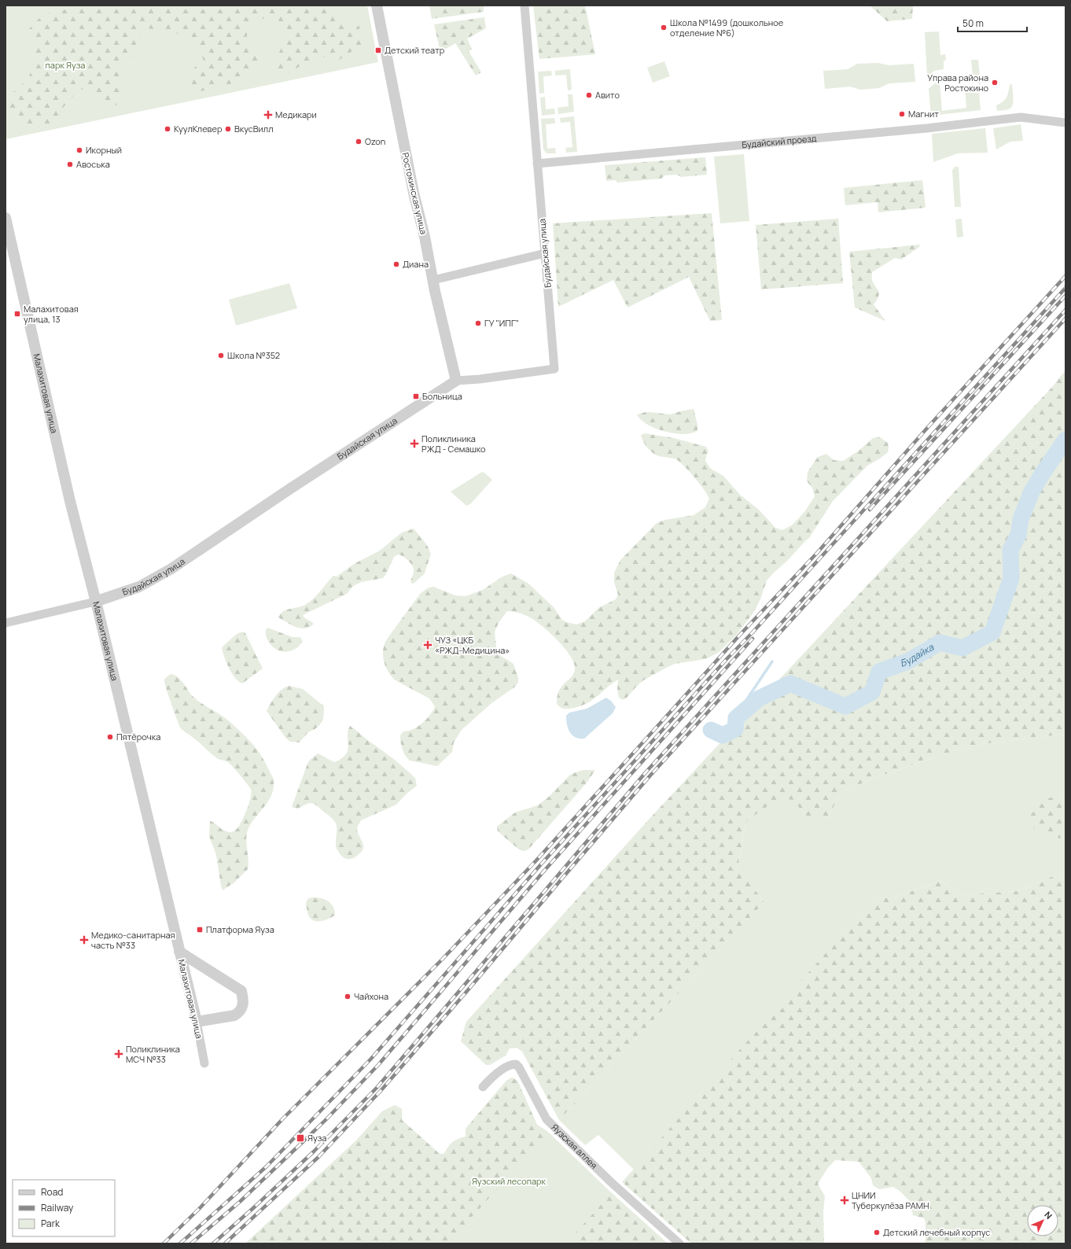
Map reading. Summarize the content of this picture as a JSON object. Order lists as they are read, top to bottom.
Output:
{
  "streets": {
    "street": [
      "Будайский проезд",
      "Ростокинская улица",
      "Будайская улица",
      "Малахитовая улица",
      "Яузская аллея"
    ]
  },
  "crossings": [
    ["Будайский проезд", "Будайская улица"],
    ["Ростокинская улица", "Будайская улица"],
    ["Будайская улица", "Малахитовая улица"]
  ],
  "water": ["Будайка"],
  "parks": ["парк Яуза", "Яузский лесопарк"],
  "places": {
    "other": [
      "Школа №1499 (дошкольное отделение №6)",
      "Управа района Ростокино",
      "Авито",
      "Магнит",
      "КуулКлевер",
      "ВкусВилл",
      "Ozon",
      "Икорный",
      "Авоська",
      "Диана",
      "ГУ \"ИПГ\"",
      "Школа №352",
      "Пятёрочка",
      "Чайхона",
      "Детский лечебный корпус"
    ],
    "transit": [
      "Детский театр",
      "Малахитовая улица, 13",
      "Больница",
      "Платформа Яуза",
      "Яуза"
    ],
    "health": [
      "Медикари",
      "Поликлиника РЖД - Семашко",
      "ЧУЗ «ЦКБ «РЖД-Медицина»",
      "Медико-санитарная часть №33",
      "Поликлиника МСЧ №33",
      "ЦНИИ Туберкулёза РАМН"
    ]
  },
  "legend": ["Road", "Railway", "Park"],
  "scale_bar": "50 m",
  "north": "top right"
}
